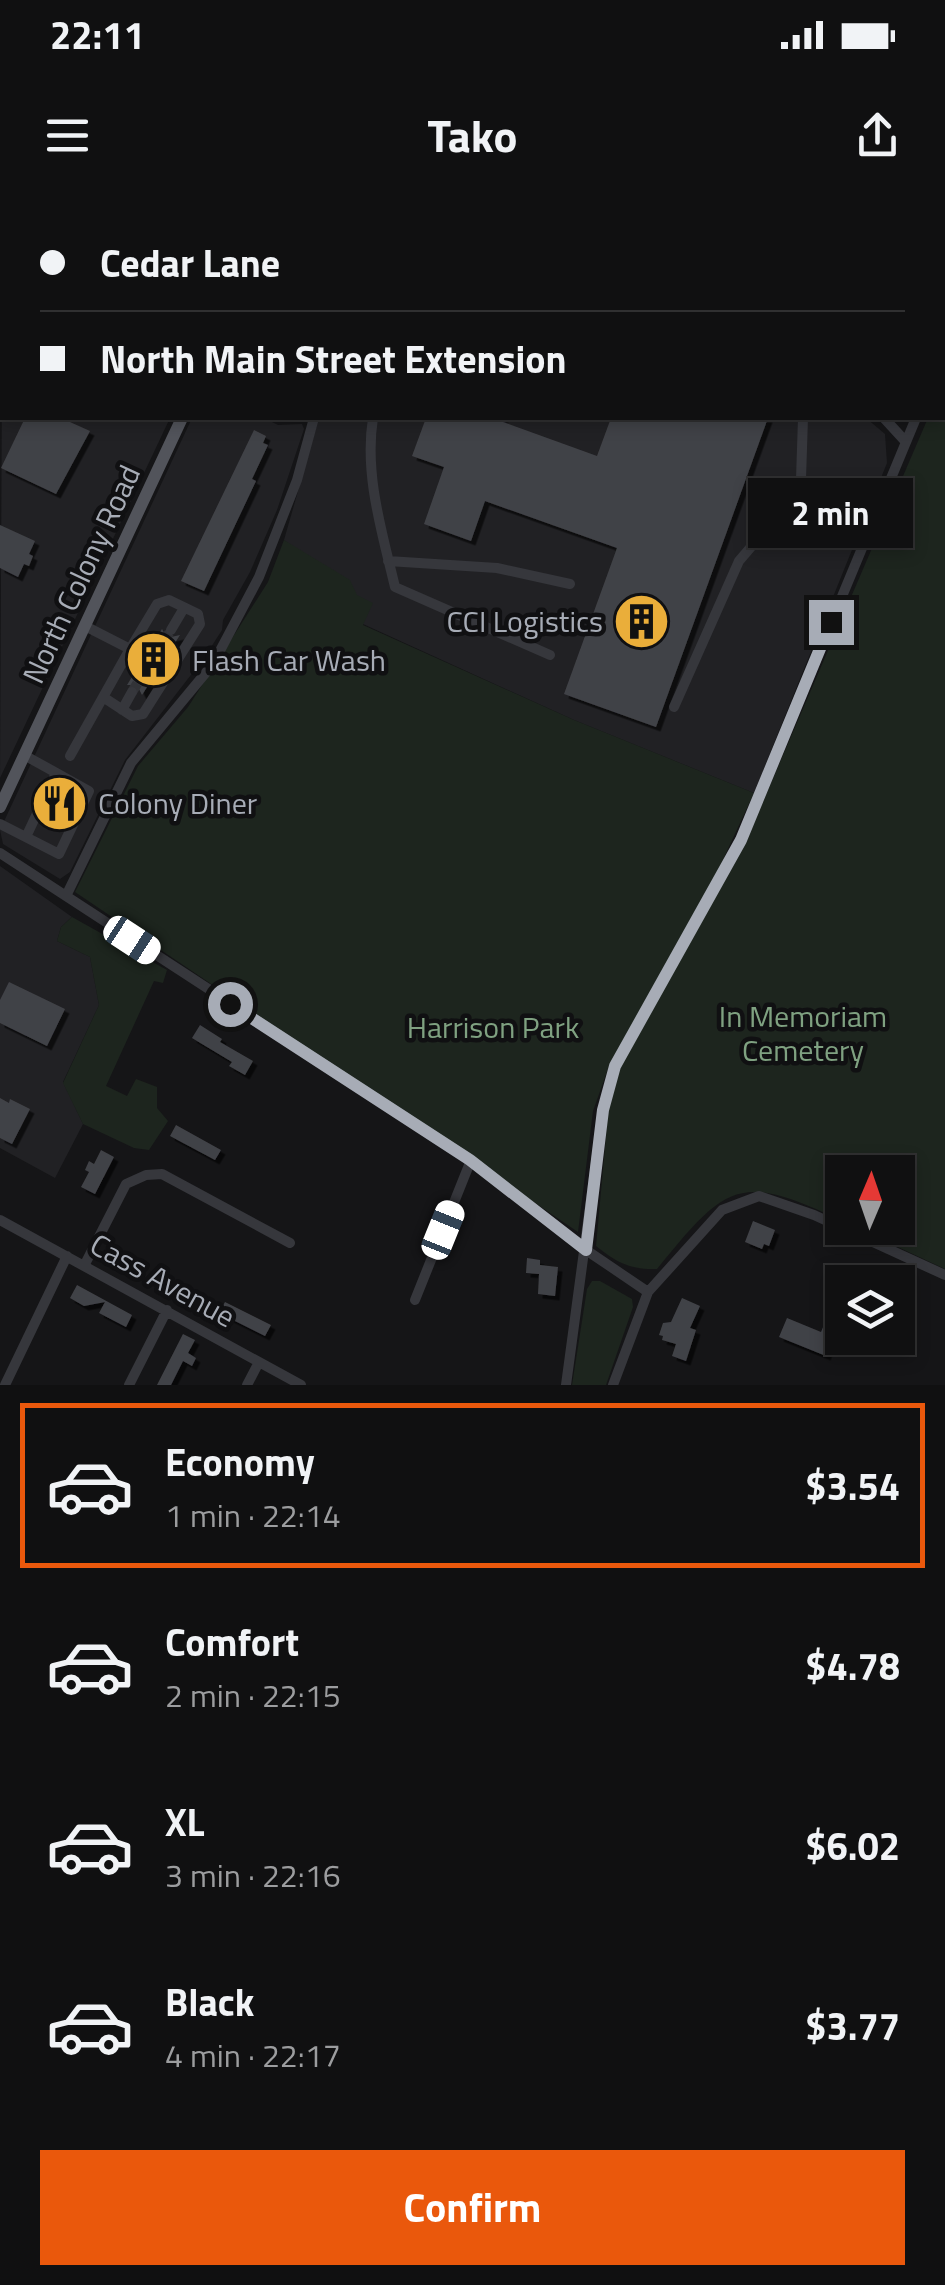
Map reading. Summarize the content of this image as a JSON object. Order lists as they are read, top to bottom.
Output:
{
  "streets": {
    "main road": ["North Colony Road"],
    "street": ["Cass Avenue"]
  },
  "parks": ["In Memoriam Cemetery", "Harrison Park"],
  "places": {
    "building": ["CCI Logistics", "Flash Car Wash"],
    "restaurant": ["Colony Diner"]
  },
  "north": "top",
  "page": {
    "status": "22:11",
    "header": "Tako",
    "banner": ["Cedar Lane", "North Main Street Extension"],
    "bubble": "2 min",
    "list": [
      {
        "name": "Economy",
        "note": "1 min · 22:14",
        "value": "$3.54"
      },
      {
        "name": "Comfort",
        "note": "2 min · 22:15",
        "value": "$4.78"
      },
      {
        "name": "XL",
        "note": "3 min · 22:16",
        "value": "$6.02"
      },
      {
        "name": "Black",
        "note": "4 min · 22:17",
        "value": "$3.77"
      }
    ],
    "buttons": "Confirm"
  }
}
